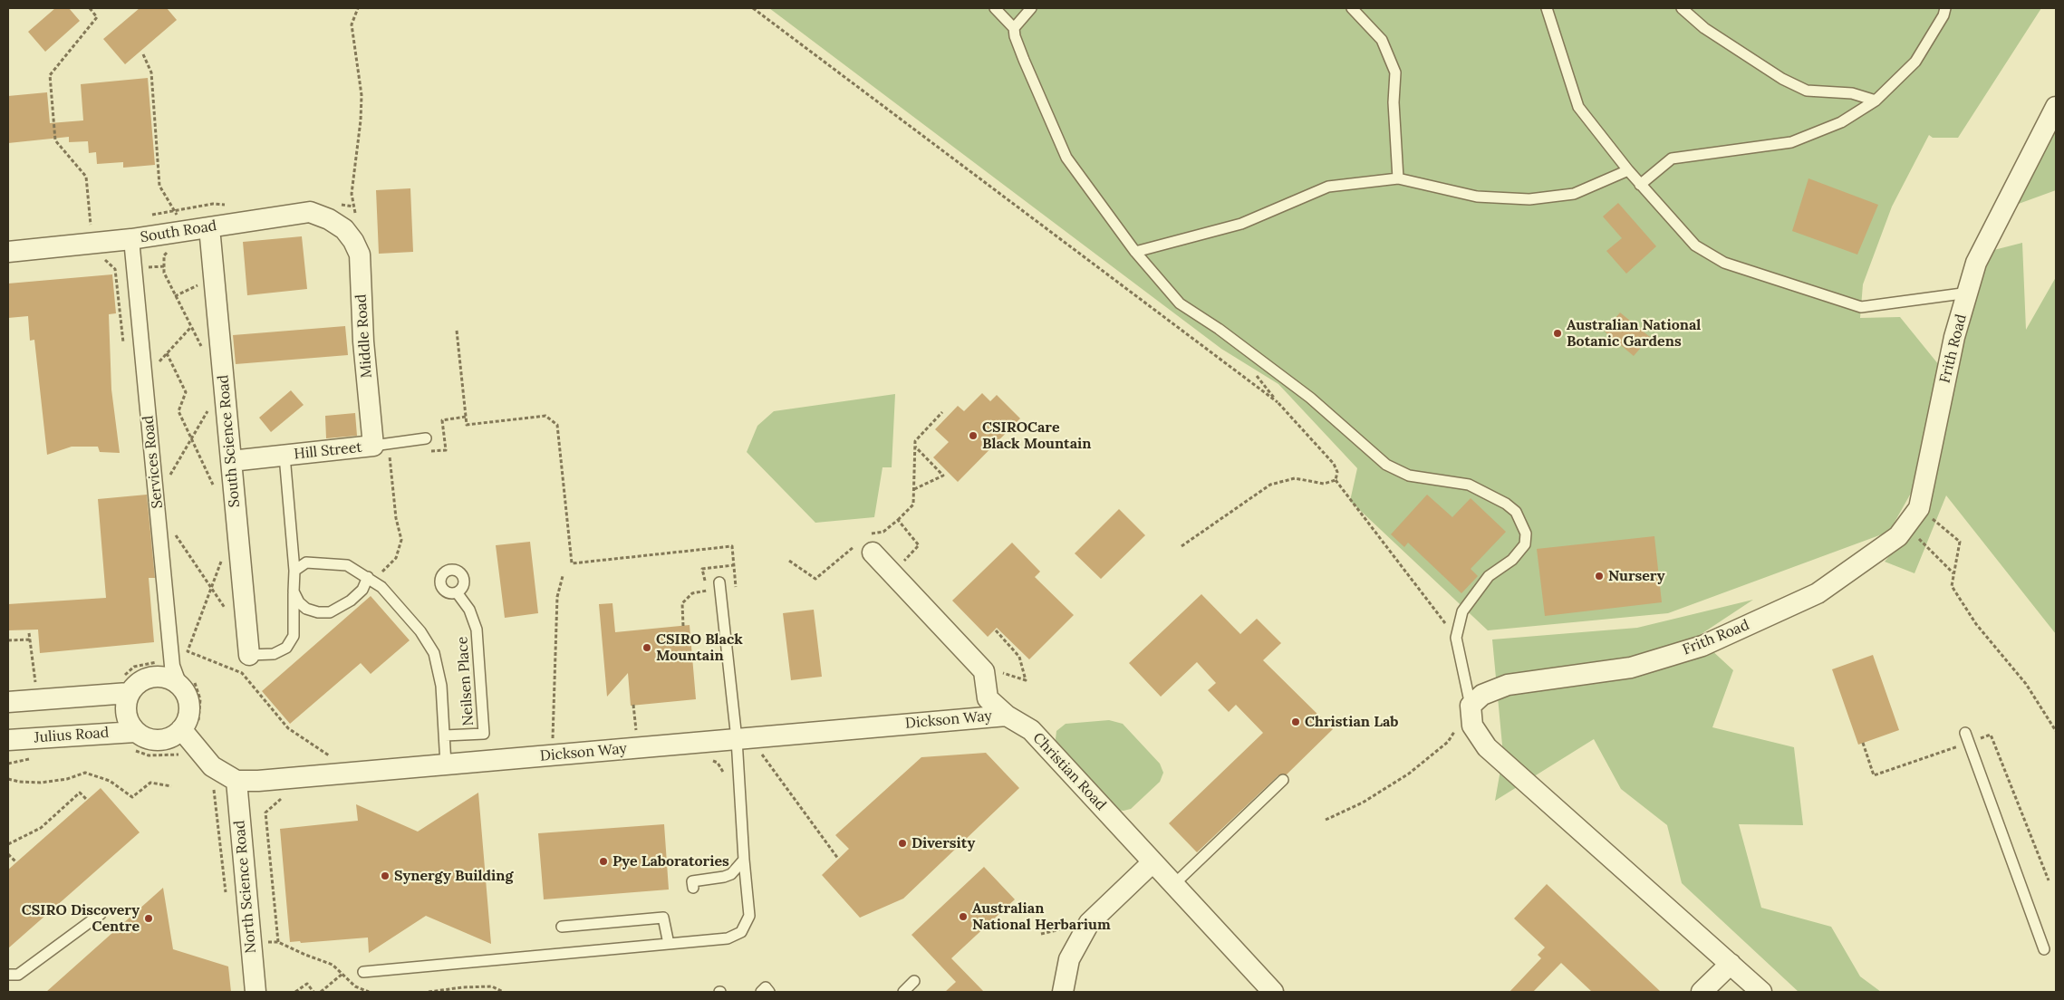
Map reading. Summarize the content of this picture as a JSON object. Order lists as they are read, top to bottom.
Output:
{
  "streets": {
    "street": [
      "South Road",
      "Middle Road",
      "Frith Road",
      "South Science Road",
      "Hill Street",
      "Services Road",
      "Dickson Way",
      "Julius Road",
      "Christian Road",
      "North Science Road"
    ],
    "lane": ["Neilsen Place"]
  },
  "crossings": [
    ["South Road", "Middle Road"],
    ["South Road", "South Science Road"],
    ["South Road", "Services Road"],
    ["Middle Road", "Hill Street"],
    ["South Science Road", "Hill Street"],
    ["Services Road", "Julius Road"],
    ["Dickson Way", "Christian Road"],
    ["Dickson Way", "North Science Road"]
  ],
  "places": [
    "Australian National Botanic Gardens",
    "CSIROCare Black Mountain",
    "Nursery",
    "CSIRO Black Mountain",
    "Christian Lab",
    "Diversity",
    "Pye Laboratories",
    "Synergy Building",
    "Australian National Herbarium",
    "CSIRO Discovery Centre"
  ]
}
